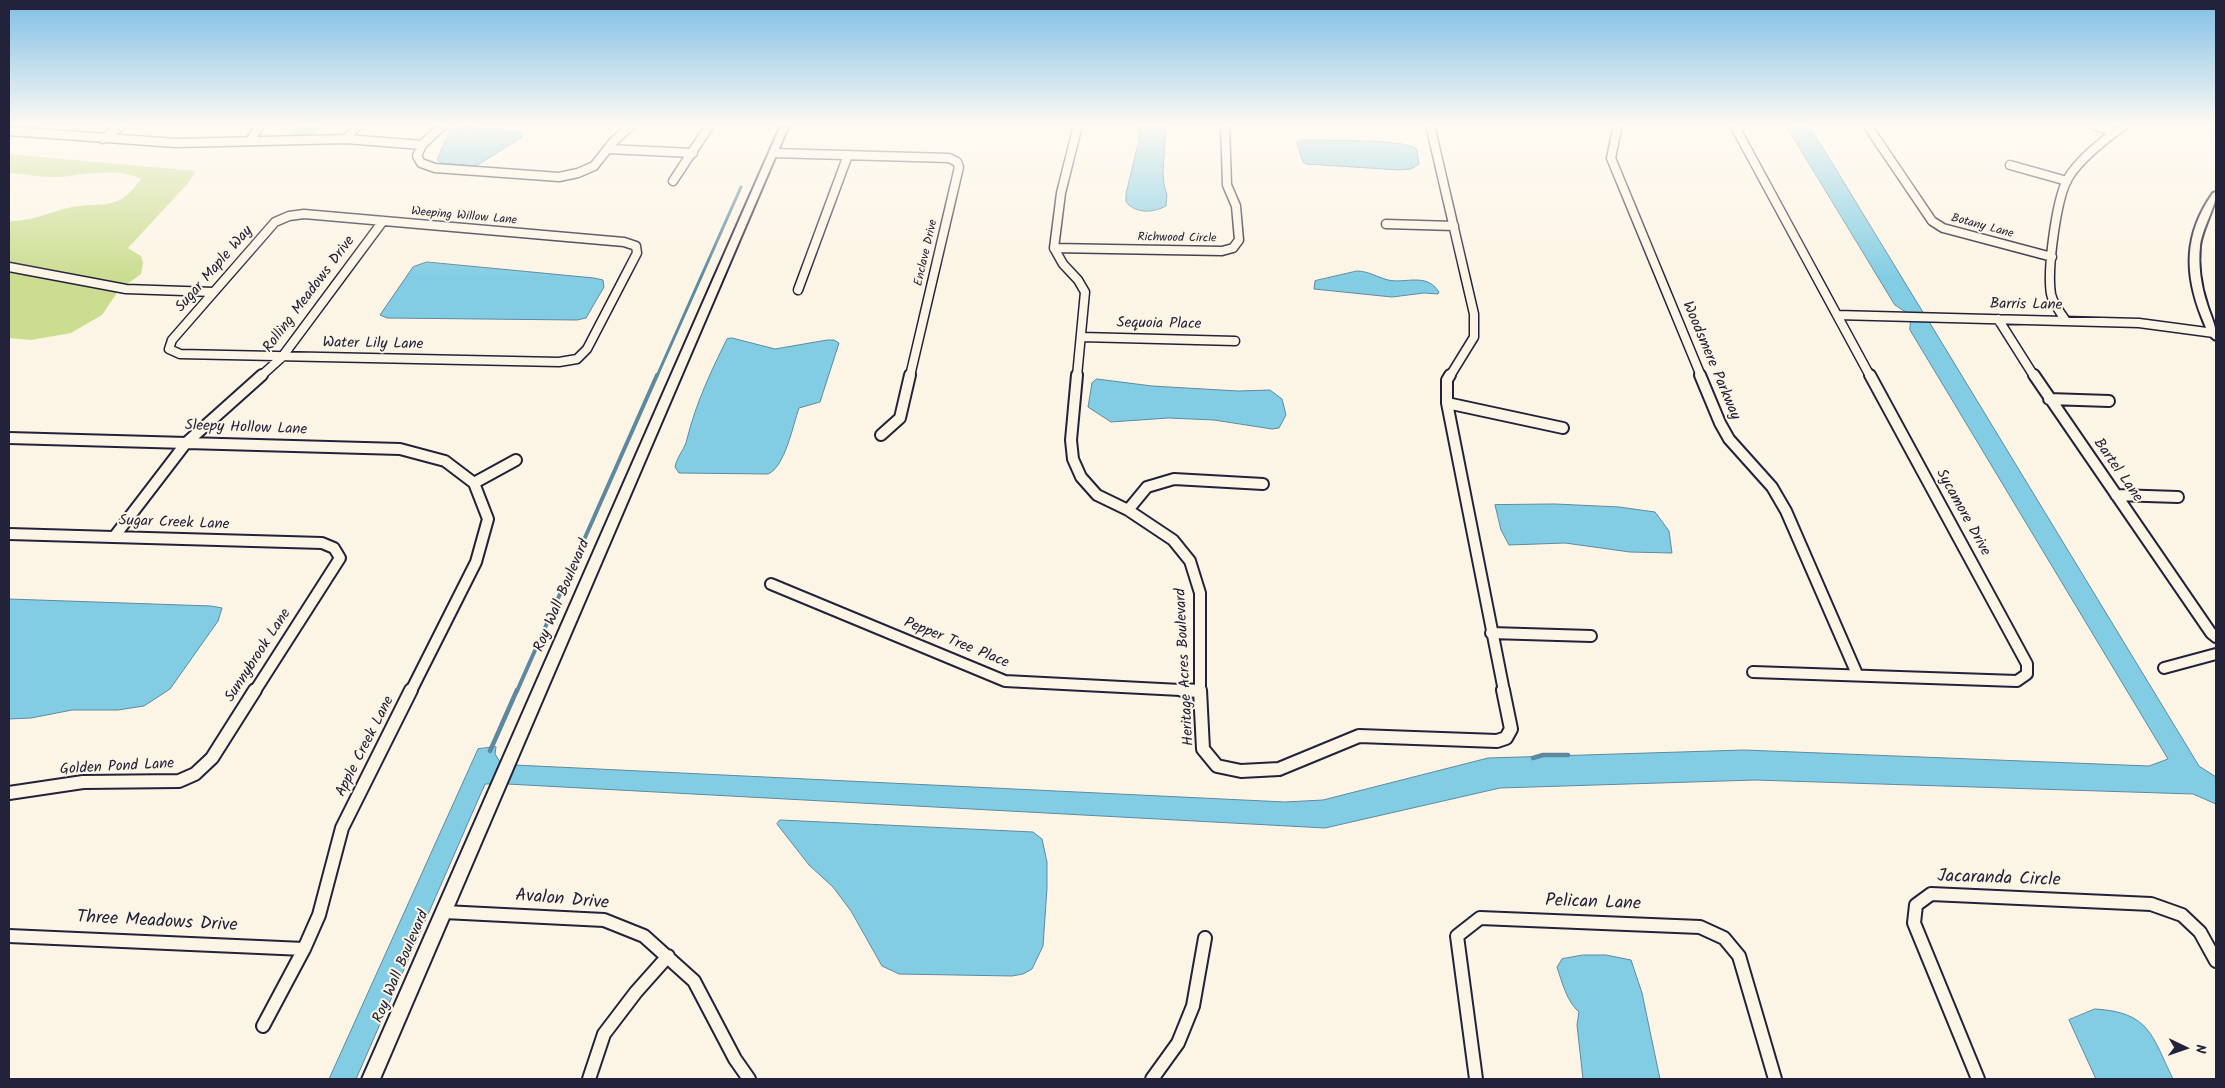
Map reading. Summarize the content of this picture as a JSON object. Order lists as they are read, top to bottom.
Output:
{
  "streets": {
    "street": [
      "Weeping Willow Lane",
      "Botany Lane",
      "Richwood Circle",
      "Enclave Drive",
      "Sugar Maple Way",
      "Rolling Meadows Drive",
      "Barris Lane",
      "Sequoia Place",
      "Water Lily Lane",
      "Woodsmere Parkway",
      "Sleepy Hollow Lane",
      "Bartel Lane",
      "Sycamore Drive",
      "Sugar Creek Lane",
      "Roy Wall Boulevard",
      "Pepper Tree Place",
      "Sunnybrook Lane",
      "Heritage Acres Boulevard",
      "Apple Creek Lane",
      "Golden Pond Lane",
      "Jacaranda Circle",
      "Avalon Drive",
      "Pelican Lane",
      "Three Meadows Drive"
    ]
  },
  "crossings": [
    ["Weeping Willow Lane", "Sugar Maple Way"],
    ["Weeping Willow Lane", "Rolling Meadows Drive"],
    ["Weeping Willow Lane", "Water Lily Lane"],
    ["Richwood Circle", "Heritage Acres Boulevard"],
    ["Sugar Maple Way", "Water Lily Lane"],
    ["Rolling Meadows Drive", "Water Lily Lane"],
    ["Rolling Meadows Drive", "Sleepy Hollow Lane"],
    ["Rolling Meadows Drive", "Sugar Creek Lane"],
    ["Barris Lane", "Bartel Lane"],
    ["Barris Lane", "Sycamore Drive"],
    ["Sequoia Place", "Heritage Acres Boulevard"],
    ["Woodsmere Parkway", "Sycamore Drive"],
    ["Sleepy Hollow Lane", "Apple Creek Lane"],
    ["Sugar Creek Lane", "Sunnybrook Lane"],
    ["Roy Wall Boulevard", "Avalon Drive"],
    ["Pepper Tree Place", "Heritage Acres Boulevard"],
    ["Sunnybrook Lane", "Golden Pond Lane"],
    ["Apple Creek Lane", "Three Meadows Drive"]
  ],
  "north": "right"
}
